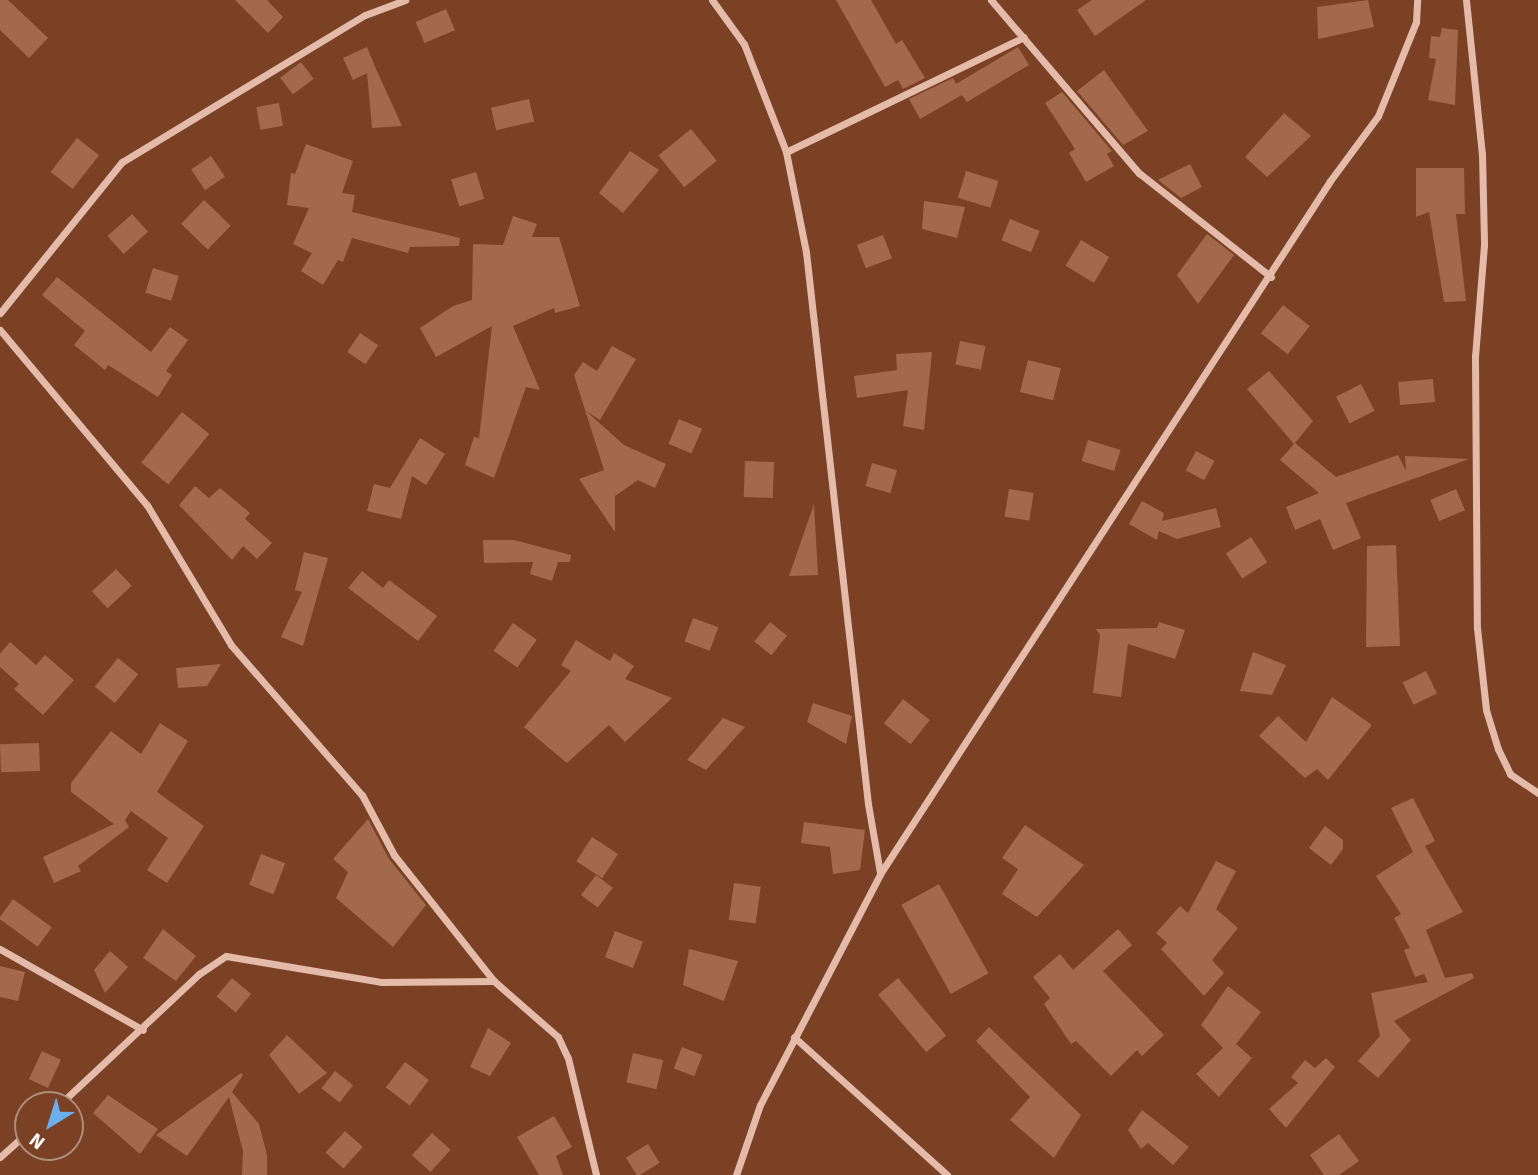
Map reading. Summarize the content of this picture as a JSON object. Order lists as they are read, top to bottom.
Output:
{
  "north": "bottom left"
}
